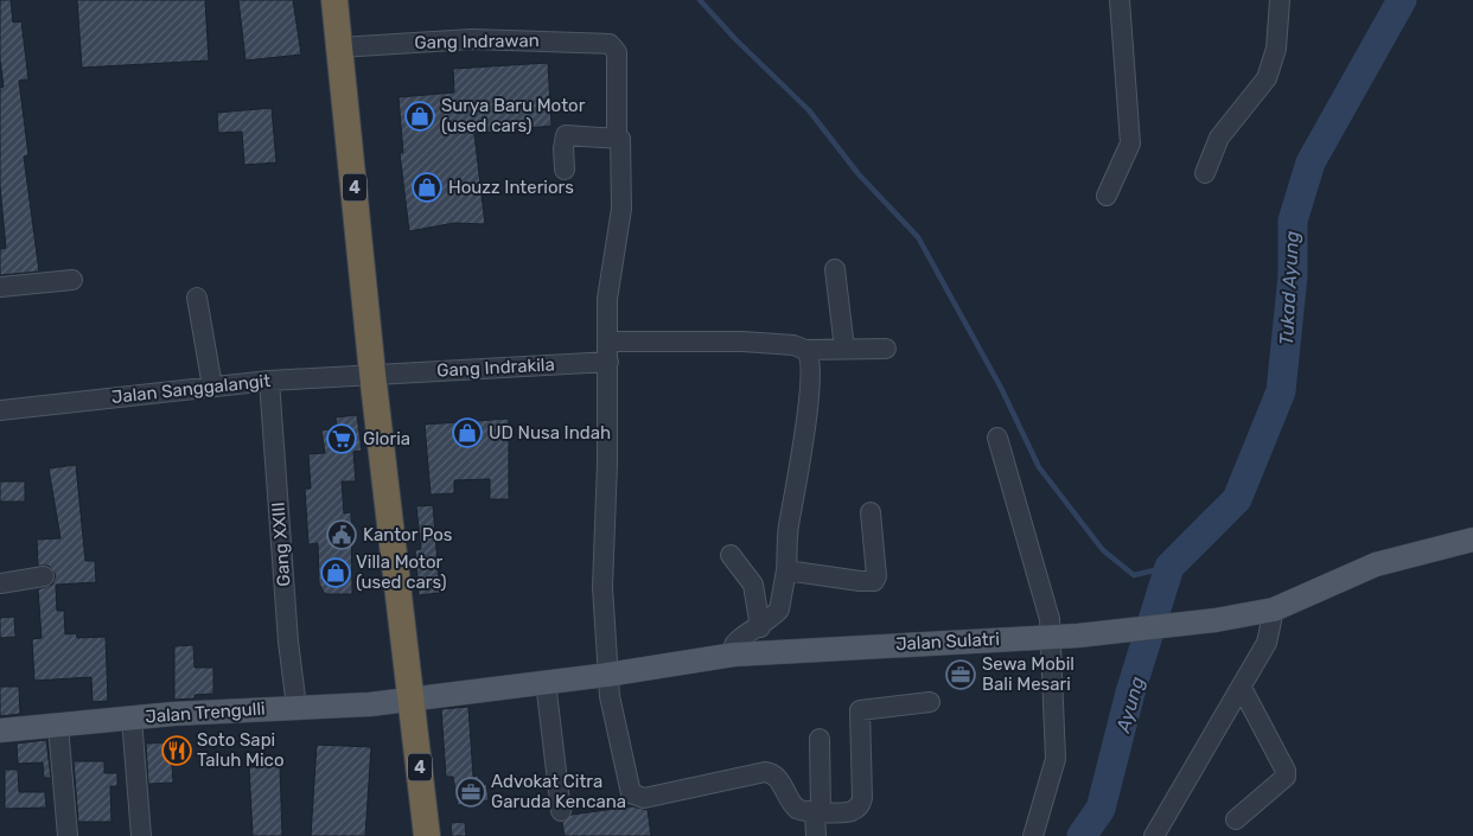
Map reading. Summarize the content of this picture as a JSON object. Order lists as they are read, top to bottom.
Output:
{
  "streets": {
    "highway": ["4"],
    "main road": ["Jalan Sulatri", "Jalan Trengulli"],
    "street": [
      "Gang Indrawan",
      "Gang Indrakila",
      "Jalan Sanggalangit",
      "Gang XXIII"
    ]
  },
  "crossings": [
    ["Gang Indrawan", "4"],
    ["4", "Gang Indrakila"],
    ["4", "Jalan Sanggalangit"],
    ["4", "Jalan Sulatri"],
    ["4", "Jalan Trengulli"],
    ["Gang Indrakila", "Jalan Sanggalangit"],
    ["Jalan Sanggalangit", "Gang XXIII"],
    ["Gang XXIII", "Jalan Trengulli"],
    ["Jalan Sulatri", "Jalan Trengulli"]
  ],
  "water": ["Tukad Ayung", "Ayung"],
  "places": {
    "shop": [
      "Surya Baru Motor (used cars)",
      "Houzz Interiors",
      "UD Nusa Indah",
      "Villa Motor (used cars)"
    ],
    "supermarket": ["Gloria"],
    "public building": ["Kantor Pos"],
    "office": ["Sewa Mobil Bali Mesari", "Advokat Citra Garuda Kencana"],
    "restaurant": ["Soto Sapi Taluh Mico"]
  }
}
